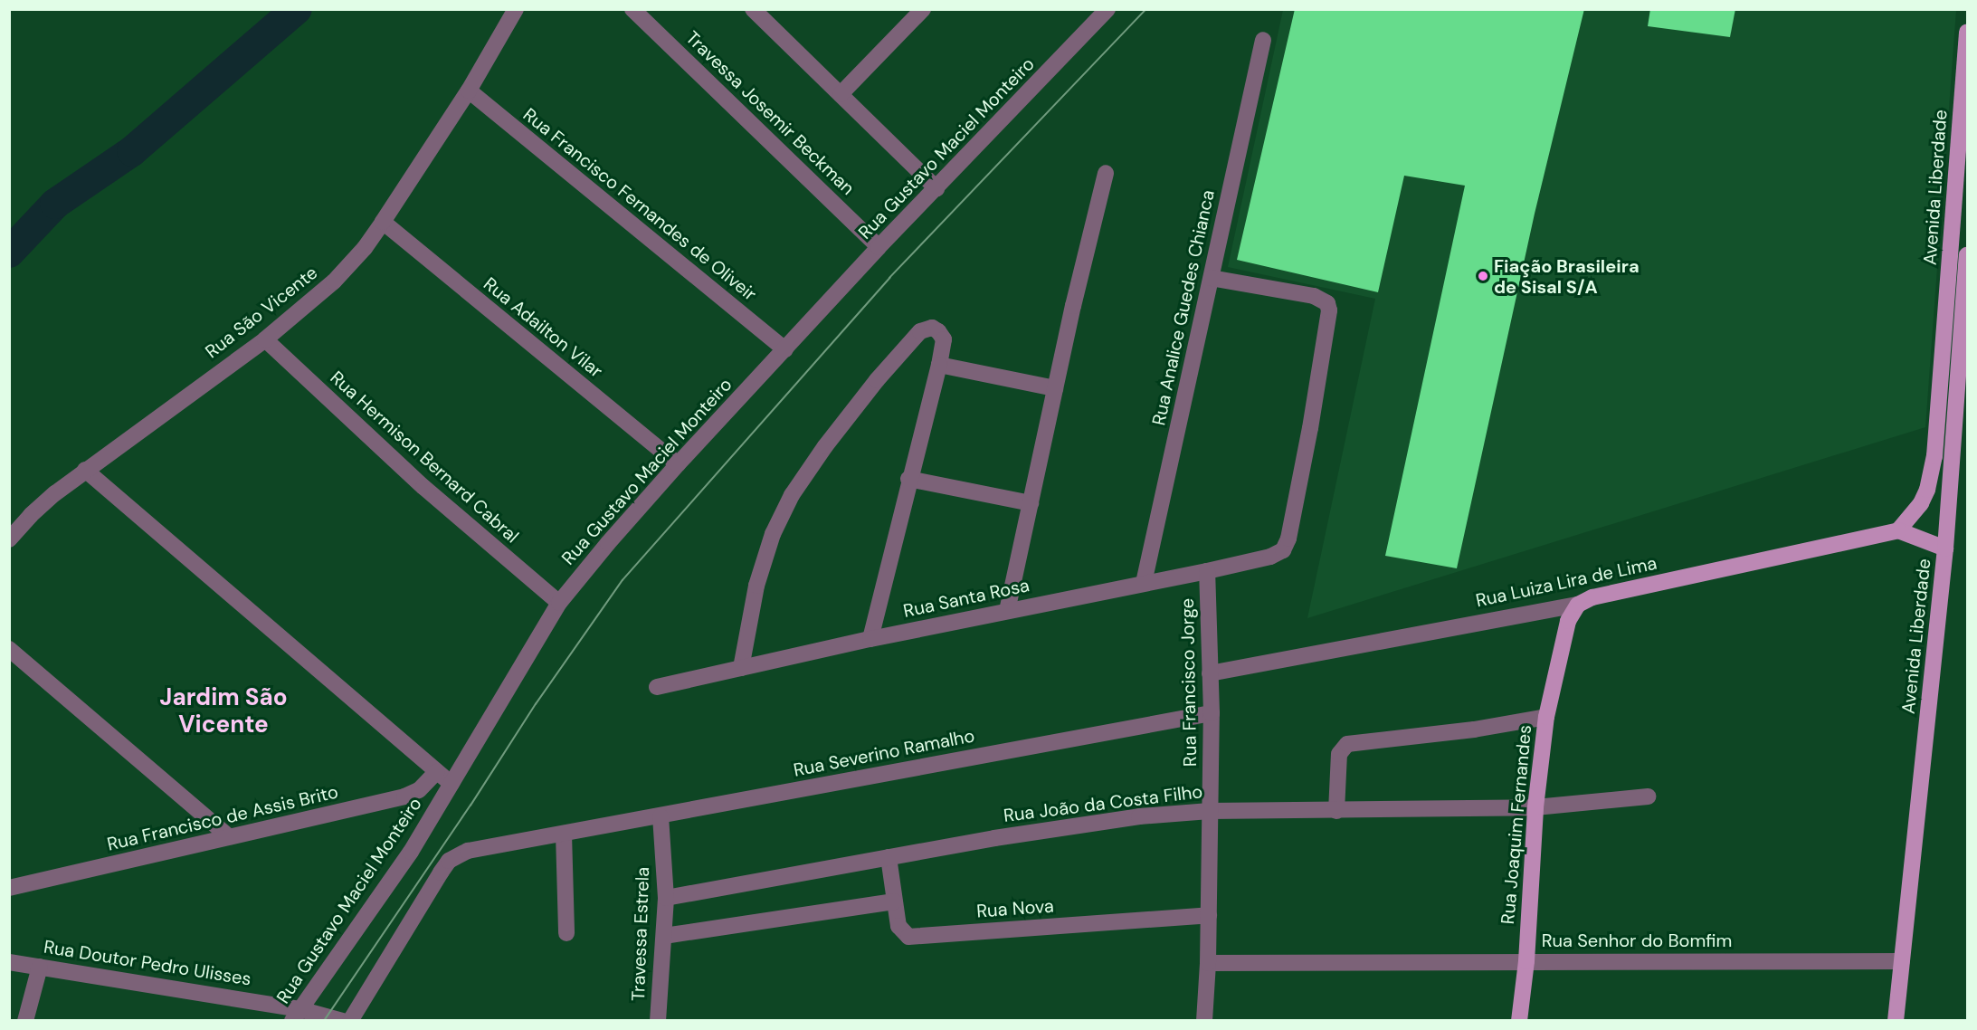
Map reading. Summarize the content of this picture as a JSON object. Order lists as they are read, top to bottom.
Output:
{
  "streets": {
    "main road": ["Avenida Liberdade", "Rua Luiza Lira de Lima", "Rua Joaquim Fernandes"],
    "street": [
      "Travessa Josemir Beckman",
      "Rua Gustavo Maciel Monteiro",
      "Rua Francisco Fernandes de Oliveir",
      "Rua Analice Guedes Chianca",
      "Rua São Vicente",
      "Rua Adailton Vilar",
      "Rua Hermison Bernard Cabral",
      "Rua Santa Rosa",
      "Rua Francisco Jorge",
      "Rua Severino Ramalho",
      "Rua João da Costa Filho",
      "Rua Francisco de Assis Brito",
      "Rua Nova",
      "Travessa Estrela",
      "Rua Senhor do Bomfim",
      "Rua Doutor Pedro Ulisses"
    ]
  },
  "crossings": [
    ["Travessa Josemir Beckman", "Rua Gustavo Maciel Monteiro"],
    ["Rua Gustavo Maciel Monteiro", "Rua Francisco Fernandes de Oliveir"],
    ["Rua Gustavo Maciel Monteiro", "Rua Adailton Vilar"],
    ["Rua Gustavo Maciel Monteiro", "Rua Hermison Bernard Cabral"],
    ["Rua Gustavo Maciel Monteiro", "Rua Doutor Pedro Ulisses"],
    ["Avenida Liberdade", "Rua Luiza Lira de Lima"],
    ["Avenida Liberdade", "Rua Senhor do Bomfim"],
    ["Rua Francisco Fernandes de Oliveir", "Rua São Vicente"],
    ["Rua Analice Guedes Chianca", "Rua Santa Rosa"],
    ["Rua São Vicente", "Rua Adailton Vilar"],
    ["Rua São Vicente", "Rua Hermison Bernard Cabral"],
    ["Rua Luiza Lira de Lima", "Rua Francisco Jorge"],
    ["Rua Luiza Lira de Lima", "Rua Joaquim Fernandes"],
    ["Rua Santa Rosa", "Rua Francisco Jorge"],
    ["Rua Francisco Jorge", "Rua Severino Ramalho"],
    ["Rua Francisco Jorge", "Rua João da Costa Filho"],
    ["Rua Francisco Jorge", "Rua Nova"],
    ["Rua Francisco Jorge", "Rua Senhor do Bomfim"],
    ["Rua Severino Ramalho", "Travessa Estrela"],
    ["Rua João da Costa Filho", "Rua Joaquim Fernandes"],
    ["Rua João da Costa Filho", "Rua Nova"],
    ["Rua João da Costa Filho", "Travessa Estrela"],
    ["Rua Joaquim Fernandes", "Rua Senhor do Bomfim"]
  ],
  "districts": ["Jardim São Vicente"],
  "places": ["Fiação Brasileira de Sisal S/A"]
}
